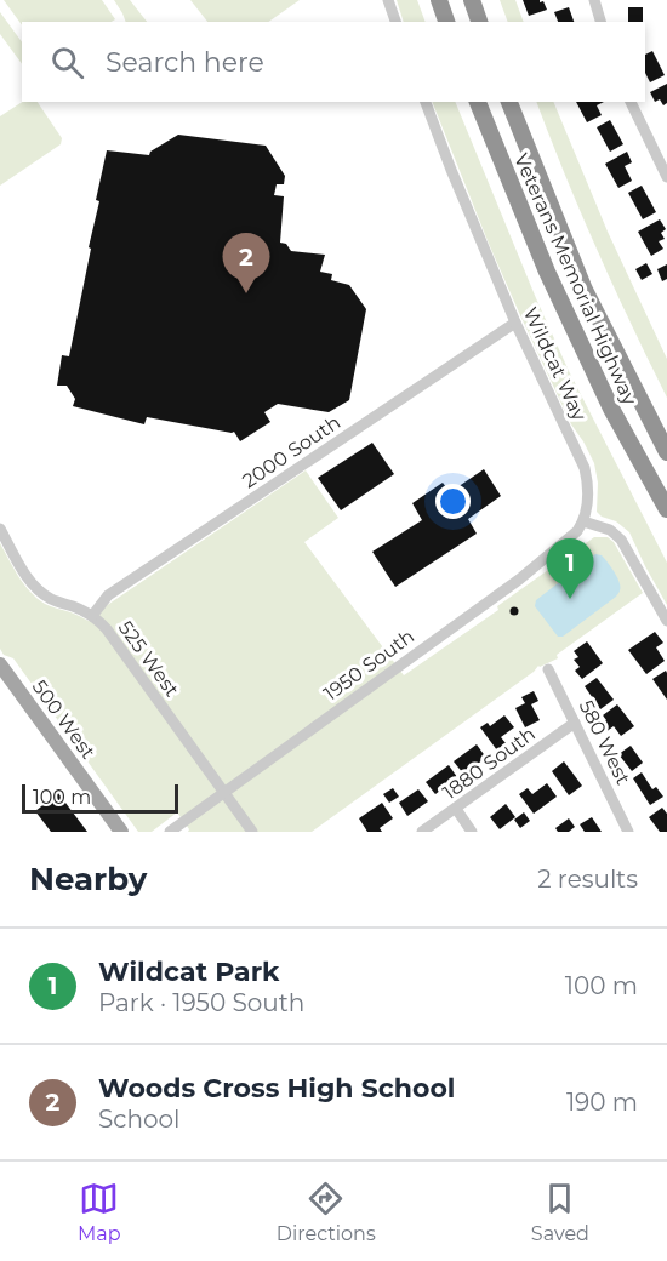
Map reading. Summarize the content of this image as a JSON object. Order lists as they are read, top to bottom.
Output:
{
  "streets": {
    "highway": ["Veterans Memorial Highway"],
    "main road": ["500 West"],
    "street": [
      "Wildcat Way",
      "2000 South",
      "525 West",
      "1950 South",
      "580 West",
      "1880 South"
    ]
  },
  "crossings": [
    ["Wildcat Way", "2000 South"],
    ["Wildcat Way", "1950 South"],
    ["2000 South", "525 West"],
    ["525 West", "1950 South"],
    ["580 West", "1880 South"]
  ],
  "scale_bar": "100 m",
  "page": {
    "search": "Search here",
    "pins": ["2", "1"],
    "scale": "100 m",
    "heading": ["Nearby", "2 results"],
    "list": [
      {
        "mark": "1",
        "name": "Wildcat Park",
        "note": "Park · 1950 South",
        "value": "100 m"
      },
      {
        "mark": "2",
        "name": "Woods Cross High School",
        "note": "School",
        "value": "190 m"
      }
    ],
    "nav": ["Map", "Directions", "Saved"]
  }
}
